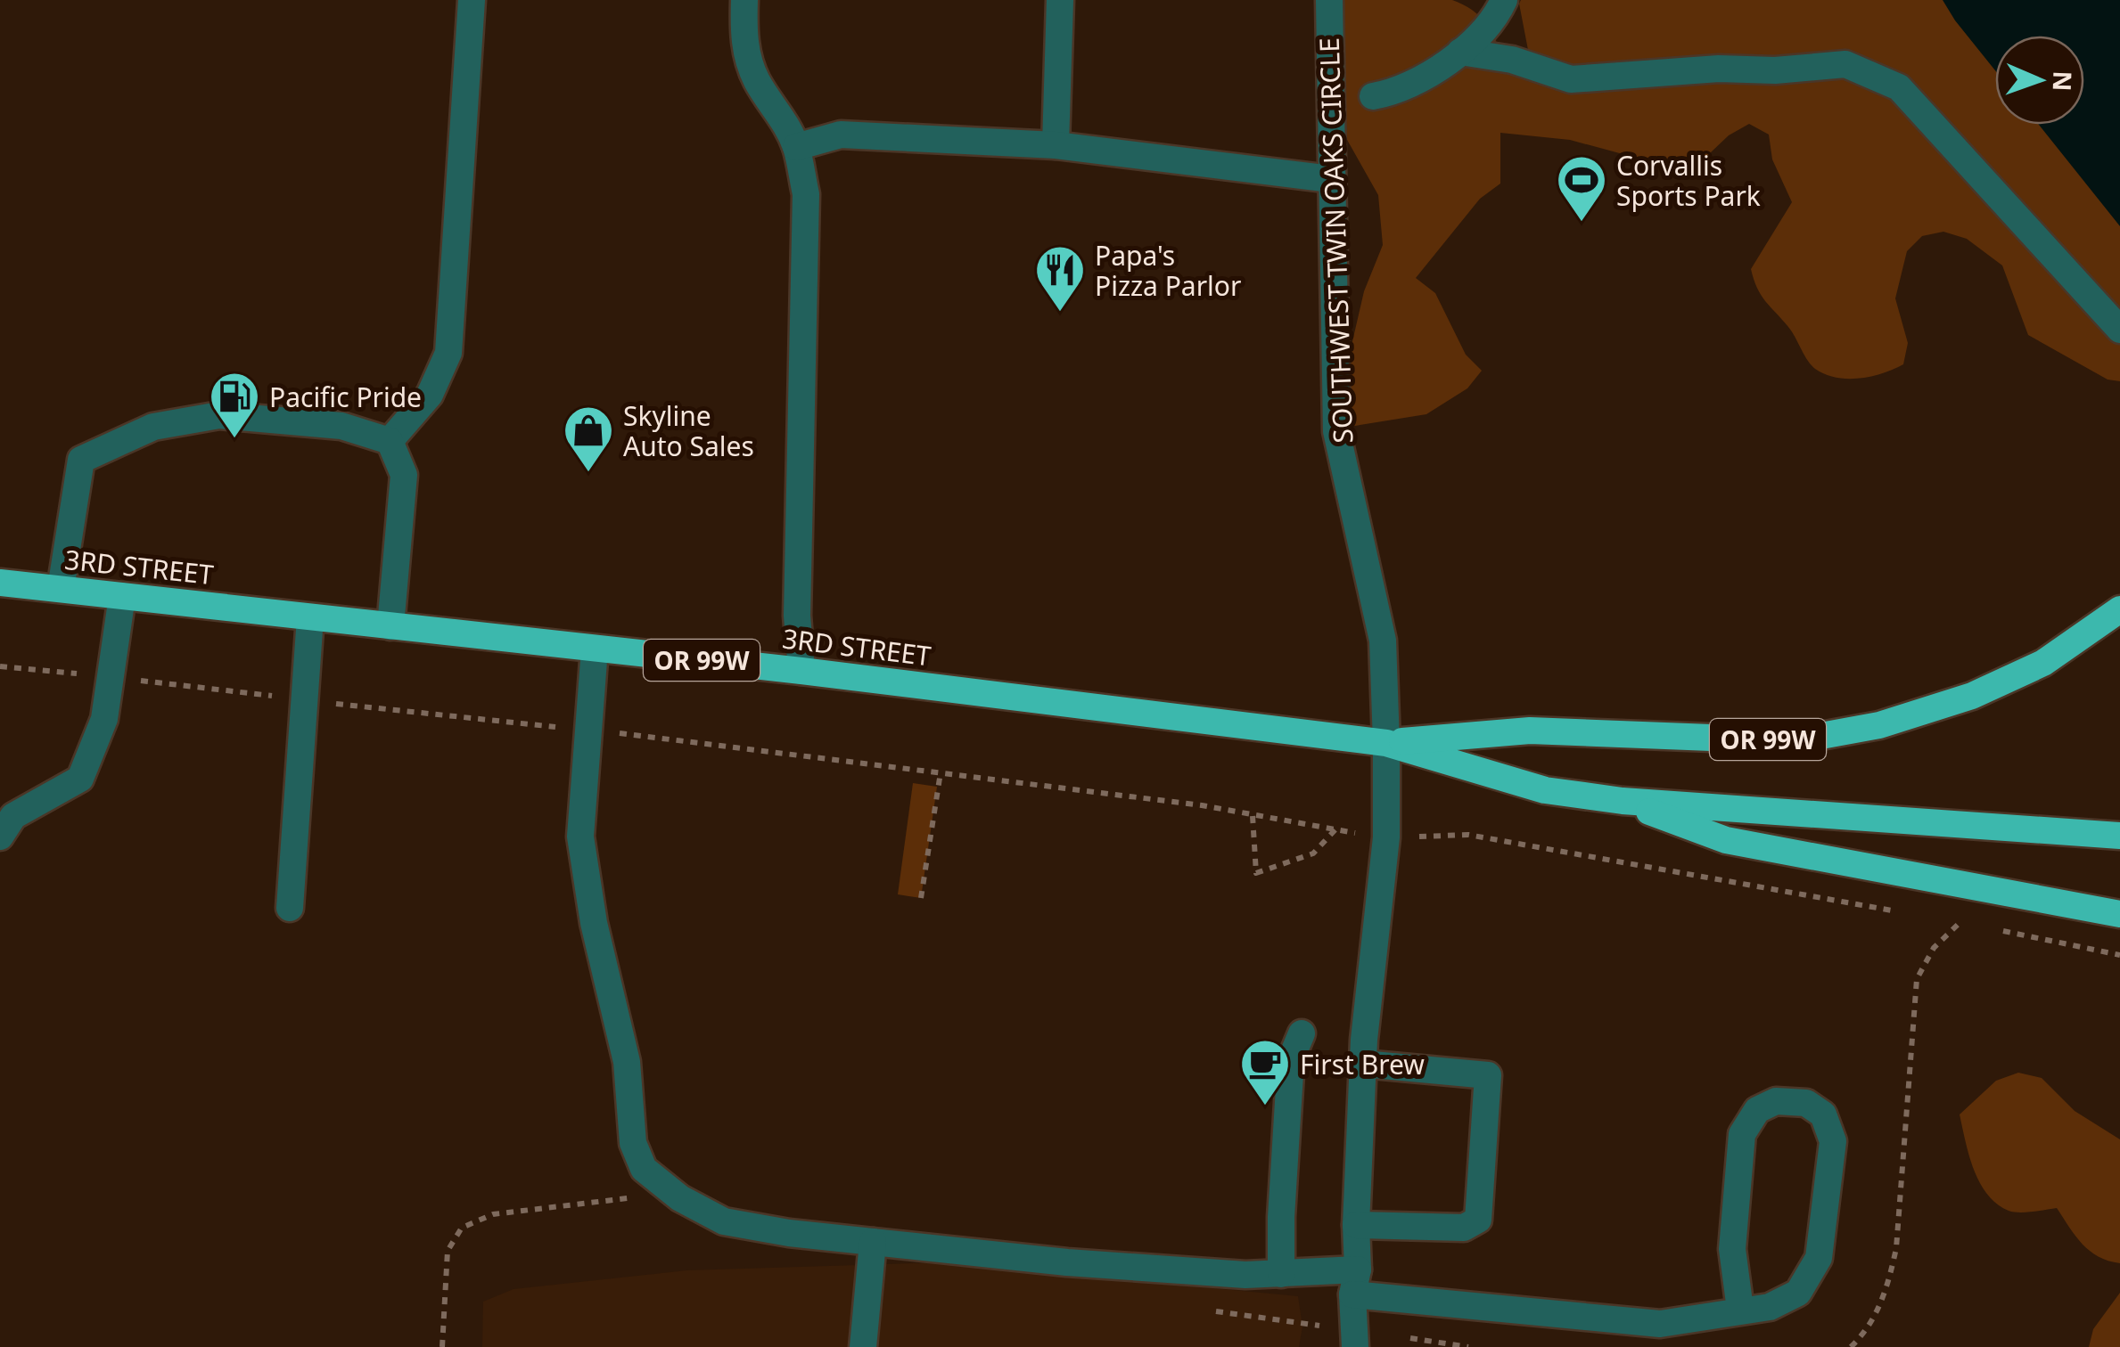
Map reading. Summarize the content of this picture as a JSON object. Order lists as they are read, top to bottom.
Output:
{
  "streets": {
    "highway": ["3RD STREET", "OR 99W"],
    "street": ["SOUTHWEST TWIN OAKS CIRCLE"]
  },
  "crossings": [
    ["SOUTHWEST TWIN OAKS CIRCLE", "3RD STREET"],
    ["SOUTHWEST TWIN OAKS CIRCLE", "OR 99W"],
    ["3RD STREET", "OR 99W"]
  ],
  "places": {
    "sports": ["Corvallis Sports Park"],
    "restaurant": ["Papa's Pizza Parlor"],
    "fuel station": ["Pacific Pride"],
    "shop": ["Skyline Auto Sales"],
    "cafe": ["First Brew"]
  },
  "north": "right"
}
